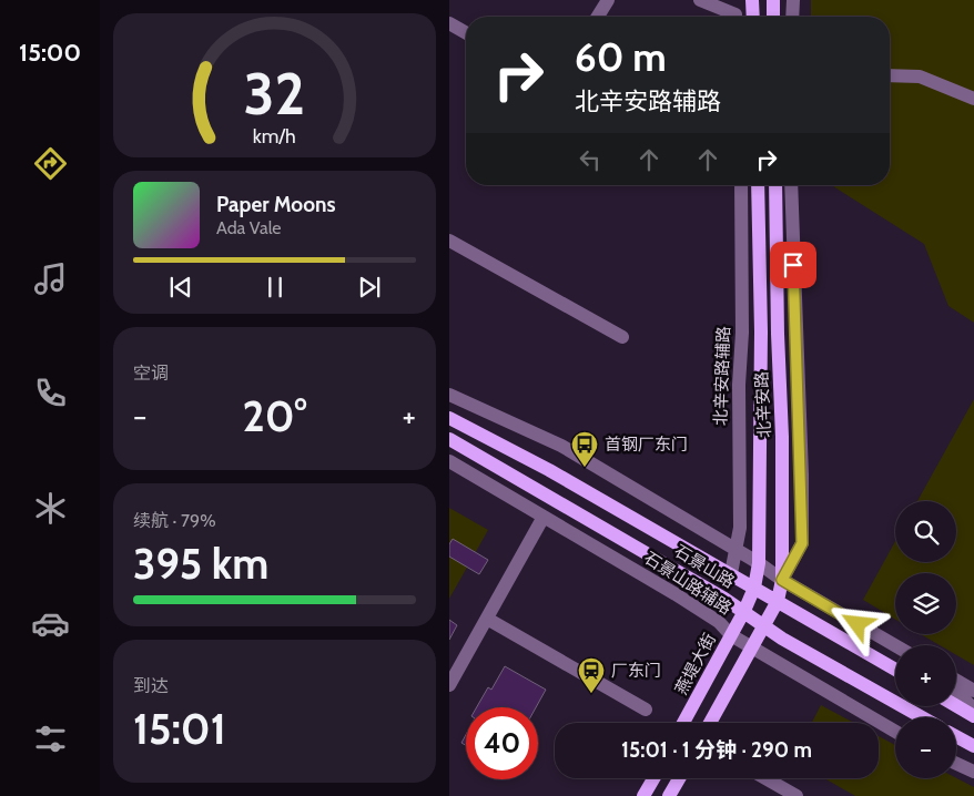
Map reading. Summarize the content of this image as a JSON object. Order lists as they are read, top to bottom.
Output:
{
  "streets": {
    "main road": ["北辛安路", "石景山路", "燕堤大街"],
    "street": ["北辛安路辅路", "石景山路辅路"]
  },
  "crossings": [
    ["北辛安路辅路", "石景山路"],
    ["北辛安路", "石景山路"],
    ["北辛安路", "燕堤大街"],
    ["石景山路", "燕堤大街"],
    ["石景山路辅路", "燕堤大街"]
  ],
  "places": {
    "bus stop": ["首钢厂东门"],
    "station": ["厂东门"]
  },
  "page": {
    "tabs": "15:00",
    "turn": ["60 m", "北辛安路辅路"],
    "song": ["Paper Moons", "Ada Vale"],
    "tile": [
      "空调",
      ["续航 · 79%", "395 km"],
      ["到达", "15:01"]
    ],
    "heat": ["−", "20°", "+"],
    "map_buttons": ["+", "−"],
    "limit": "40",
    "trip": "15:01 · 1 分钟 · 290 m",
    "gauge": ["32", "km/h"]
  }
}
